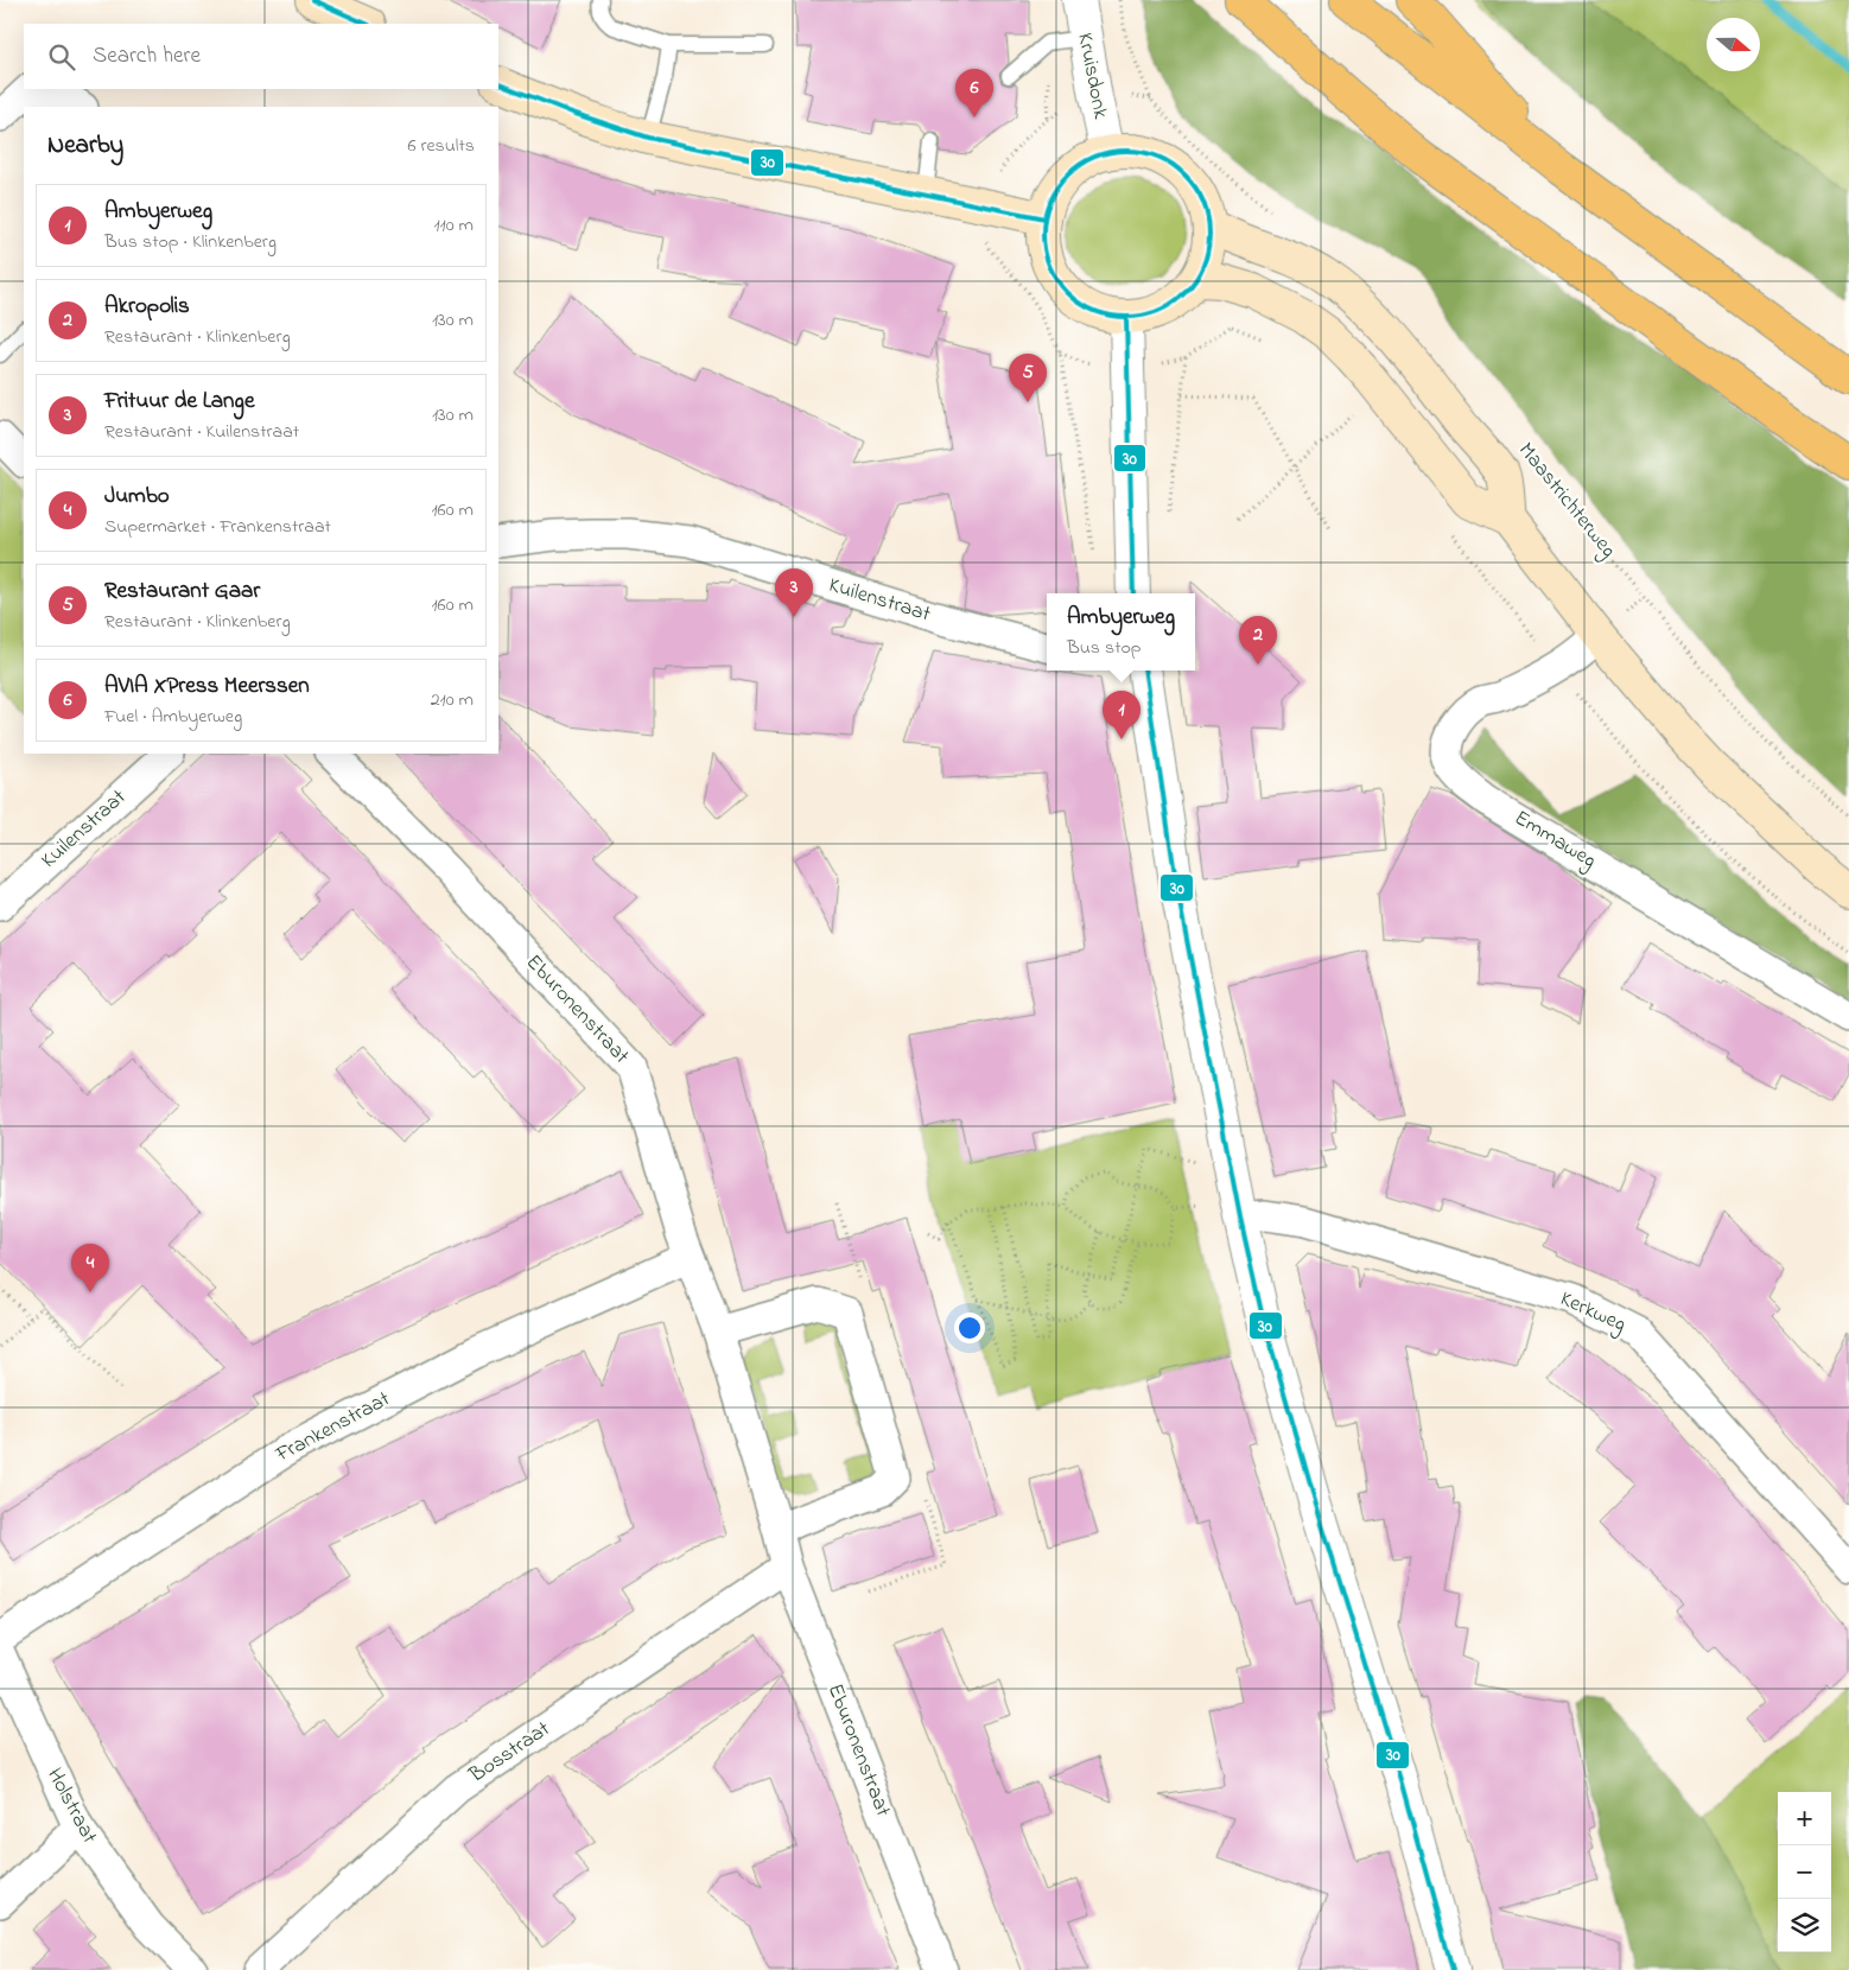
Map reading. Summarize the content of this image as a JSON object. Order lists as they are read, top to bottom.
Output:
{
  "streets": {
    "main road": ["Maastrichterweg"],
    "street": [
      "Kruisdonk",
      "Kuilenstraat",
      "Emmaweg",
      "Eburonenstraat",
      "Kerkweg",
      "Frankenstraat",
      "Bosstraat",
      "Holstraat"
    ]
  },
  "crossings": [
    ["Kruisdonk", "Maastrichterweg"],
    ["Eburonenstraat", "Frankenstraat"],
    ["Eburonenstraat", "Bosstraat"]
  ],
  "lines": ["transit line 30"],
  "north": "right",
  "page": {
    "search": "Search here",
    "pins": [
      "6",
      "5",
      "3",
      "2",
      "1",
      "4"
    ],
    "heading": ["Nearby", "6 results"],
    "list": [
      {
        "mark": "1",
        "name": "Ambyerweg",
        "note": "Bus stop · Klinkenberg",
        "value": "110 m"
      },
      {
        "mark": "2",
        "name": "Akropolis",
        "note": "Restaurant · Klinkenberg",
        "value": "130 m"
      },
      {
        "mark": "3",
        "name": "Frituur de Lange",
        "note": "Restaurant · Kuilenstraat",
        "value": "130 m"
      },
      {
        "mark": "4",
        "name": "Jumbo",
        "note": "Supermarket · Frankenstraat",
        "value": "160 m"
      },
      {
        "mark": "5",
        "name": "Restaurant Gaar",
        "note": "Restaurant · Klinkenberg",
        "value": "160 m"
      },
      {
        "mark": "6",
        "name": "AVIA XPress Meerssen",
        "note": "Fuel · Ambyerweg",
        "value": "210 m"
      }
    ],
    "popup": ["Ambyerweg", "Bus stop"],
    "map_buttons": ["+", "−"]
  }
}
